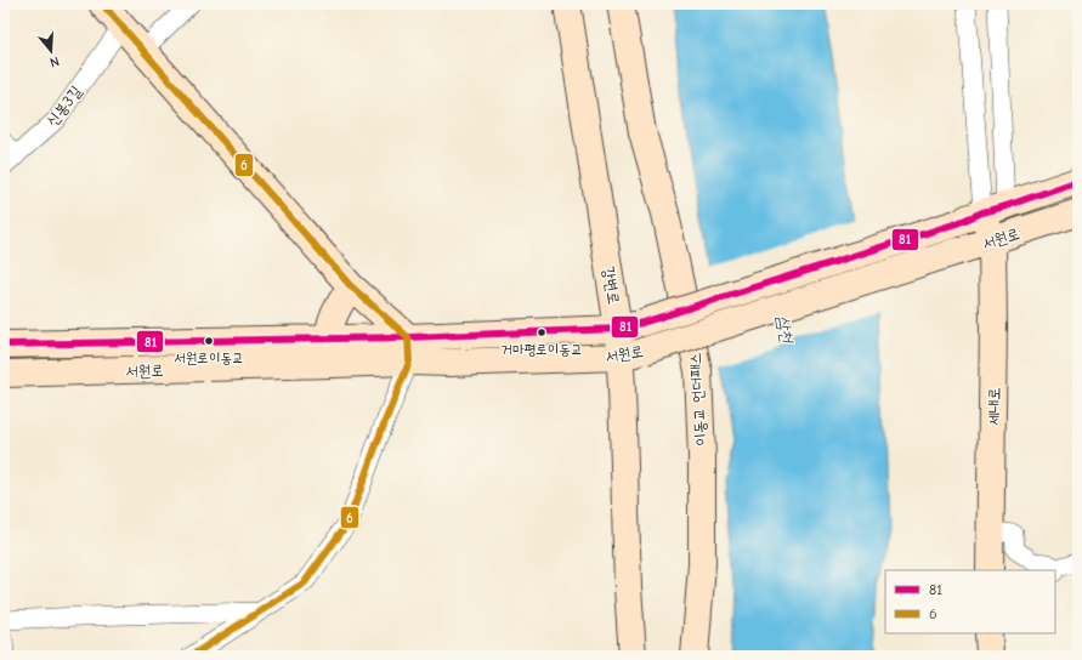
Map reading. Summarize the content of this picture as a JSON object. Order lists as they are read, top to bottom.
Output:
{
  "streets": {
    "street": [
      "신봉3길",
      "서원로",
      "강변로",
      "이동교 언더패스",
      "세내로"
    ]
  },
  "crossings": [
    ["서원로", "강변로"],
    ["서원로", "세내로"]
  ],
  "water": ["삼천"],
  "places": ["거마평로이동교", "서원로이동교"],
  "lines": ["transit line 6", "transit line 81"],
  "legend": ["81", "6"],
  "north": "bottom"
}
